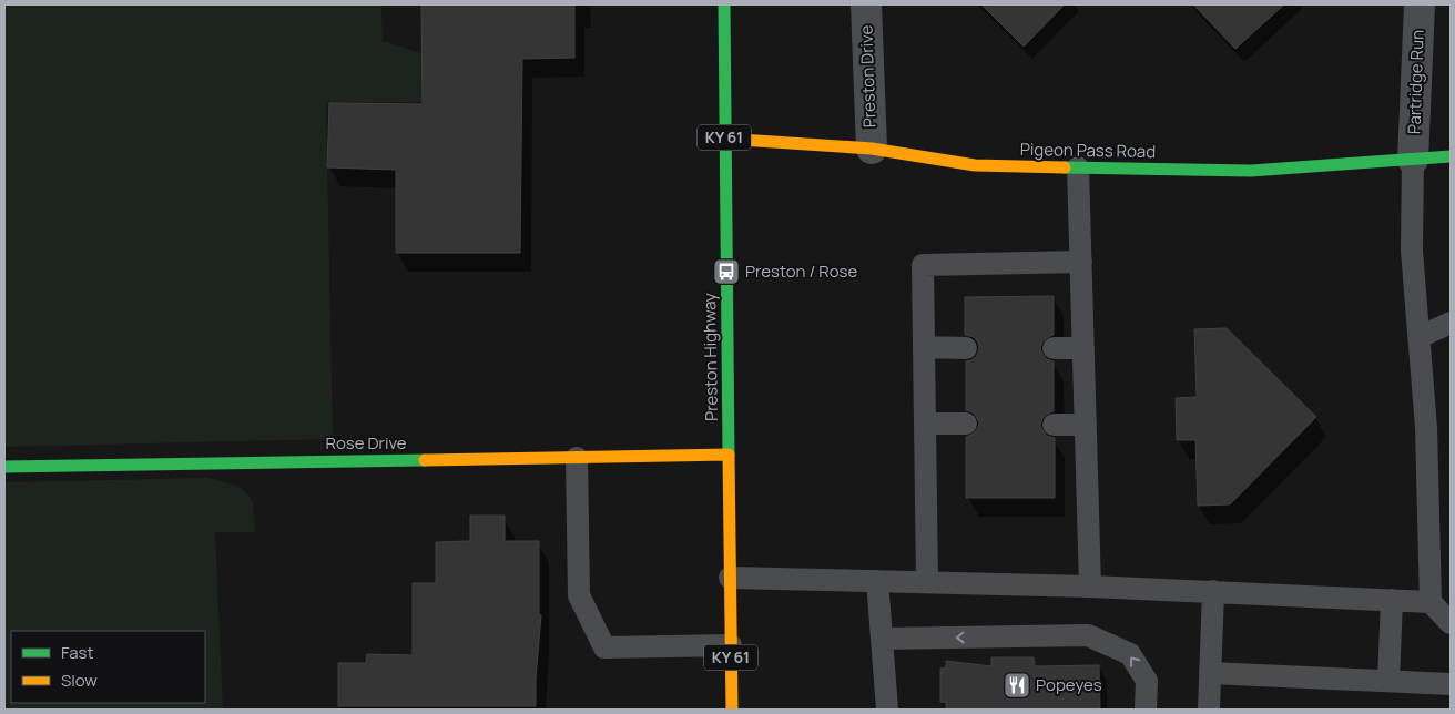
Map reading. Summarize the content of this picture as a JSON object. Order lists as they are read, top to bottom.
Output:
{
  "streets": {
    "street": [
      "Preston Drive",
      "Partridge Run",
      "KY 61",
      "Pigeon Pass Road",
      "Preston Highway",
      "Rose Drive"
    ]
  },
  "crossings": [
    ["Preston Drive", "Pigeon Pass Road"],
    ["Partridge Run", "Pigeon Pass Road"],
    ["Pigeon Pass Road", "Preston Highway"],
    ["Preston Highway", "Rose Drive"]
  ],
  "places": {
    "bus stop": ["Preston / Rose"],
    "restaurant": ["Popeyes"]
  },
  "legend": ["Fast", "Slow"]
}
